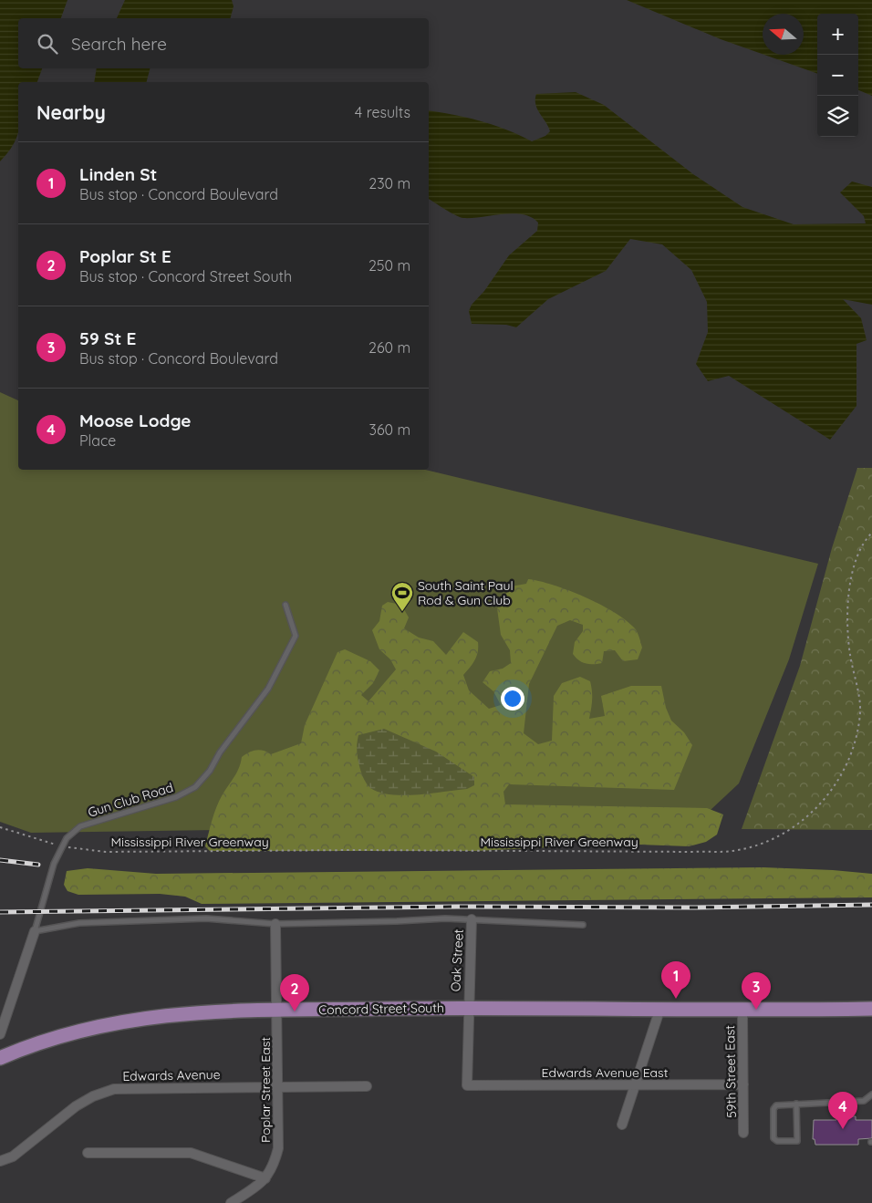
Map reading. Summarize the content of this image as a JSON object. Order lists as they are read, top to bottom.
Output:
{
  "streets": {
    "main road": ["Concord Street South"],
    "street": [
      "Oak Street",
      "59th Street East",
      "Edwards Avenue East",
      "Edwards Avenue",
      "Poplar Street East"
    ],
    "lane": ["Gun Club Road"],
    "path": ["Mississippi River Greenway"]
  },
  "crossings": [
    ["Gun Club Road", "Mississippi River Greenway"],
    ["Oak Street", "Concord Street South"],
    ["Oak Street", "Edwards Avenue East"],
    ["Concord Street South", "59th Street East"],
    ["Concord Street South", "Poplar Street East"],
    ["59th Street East", "Edwards Avenue East"],
    ["Edwards Avenue", "Poplar Street East"]
  ],
  "places": {
    "sports": ["South Saint Paul Rod & Gun Club"]
  },
  "north": "left",
  "page": {
    "map_buttons": ["+", "−"],
    "search": "Search here",
    "heading": ["Nearby", "4 results"],
    "list": [
      {
        "mark": "1",
        "name": "Linden St",
        "note": "Bus stop · Concord Boulevard",
        "value": "230 m"
      },
      {
        "mark": "2",
        "name": "Poplar St E",
        "note": "Bus stop · Concord Street South",
        "value": "250 m"
      },
      {
        "mark": "3",
        "name": "59 St E",
        "note": "Bus stop · Concord Boulevard",
        "value": "260 m"
      },
      {
        "mark": "4",
        "name": "Moose Lodge",
        "note": "Place",
        "value": "360 m"
      }
    ],
    "pins": [
      "1",
      "3",
      "2",
      "4"
    ]
  }
}
